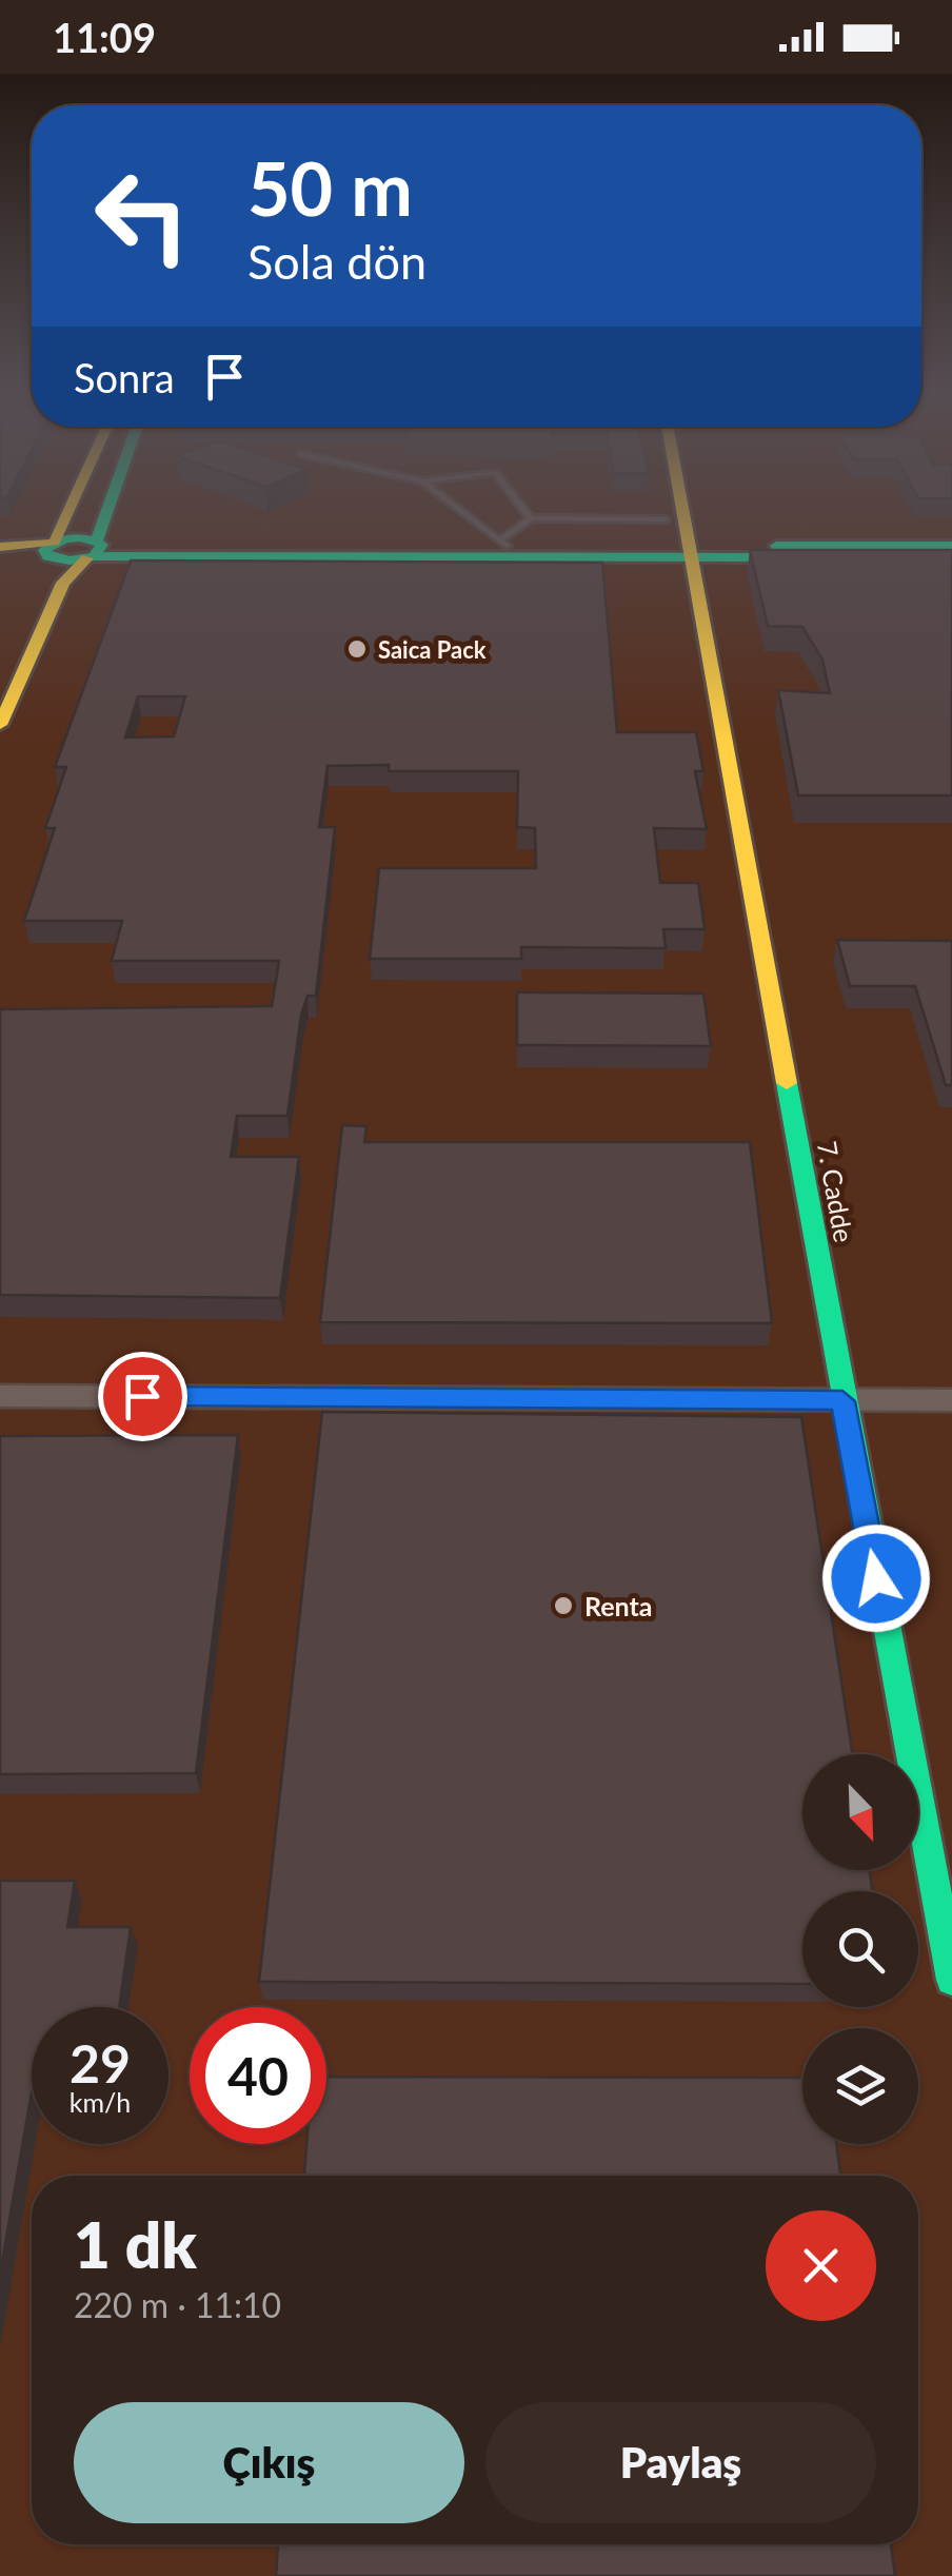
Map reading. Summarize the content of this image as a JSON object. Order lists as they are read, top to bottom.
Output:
{
  "streets": {
    "street": ["7. Cadde"]
  },
  "places": ["Saica Pack", "Renta"],
  "north": "bottom right",
  "page": {
    "status": "11:09",
    "turn": ["50 m", "Sola dön"],
    "then": "Sonra",
    "speed": "29 km/h",
    "limit": "40",
    "heading": ["1 dk", "220 m · 11:10"],
    "buttons": ["Çıkış", "Paylaş"]
  }
}
